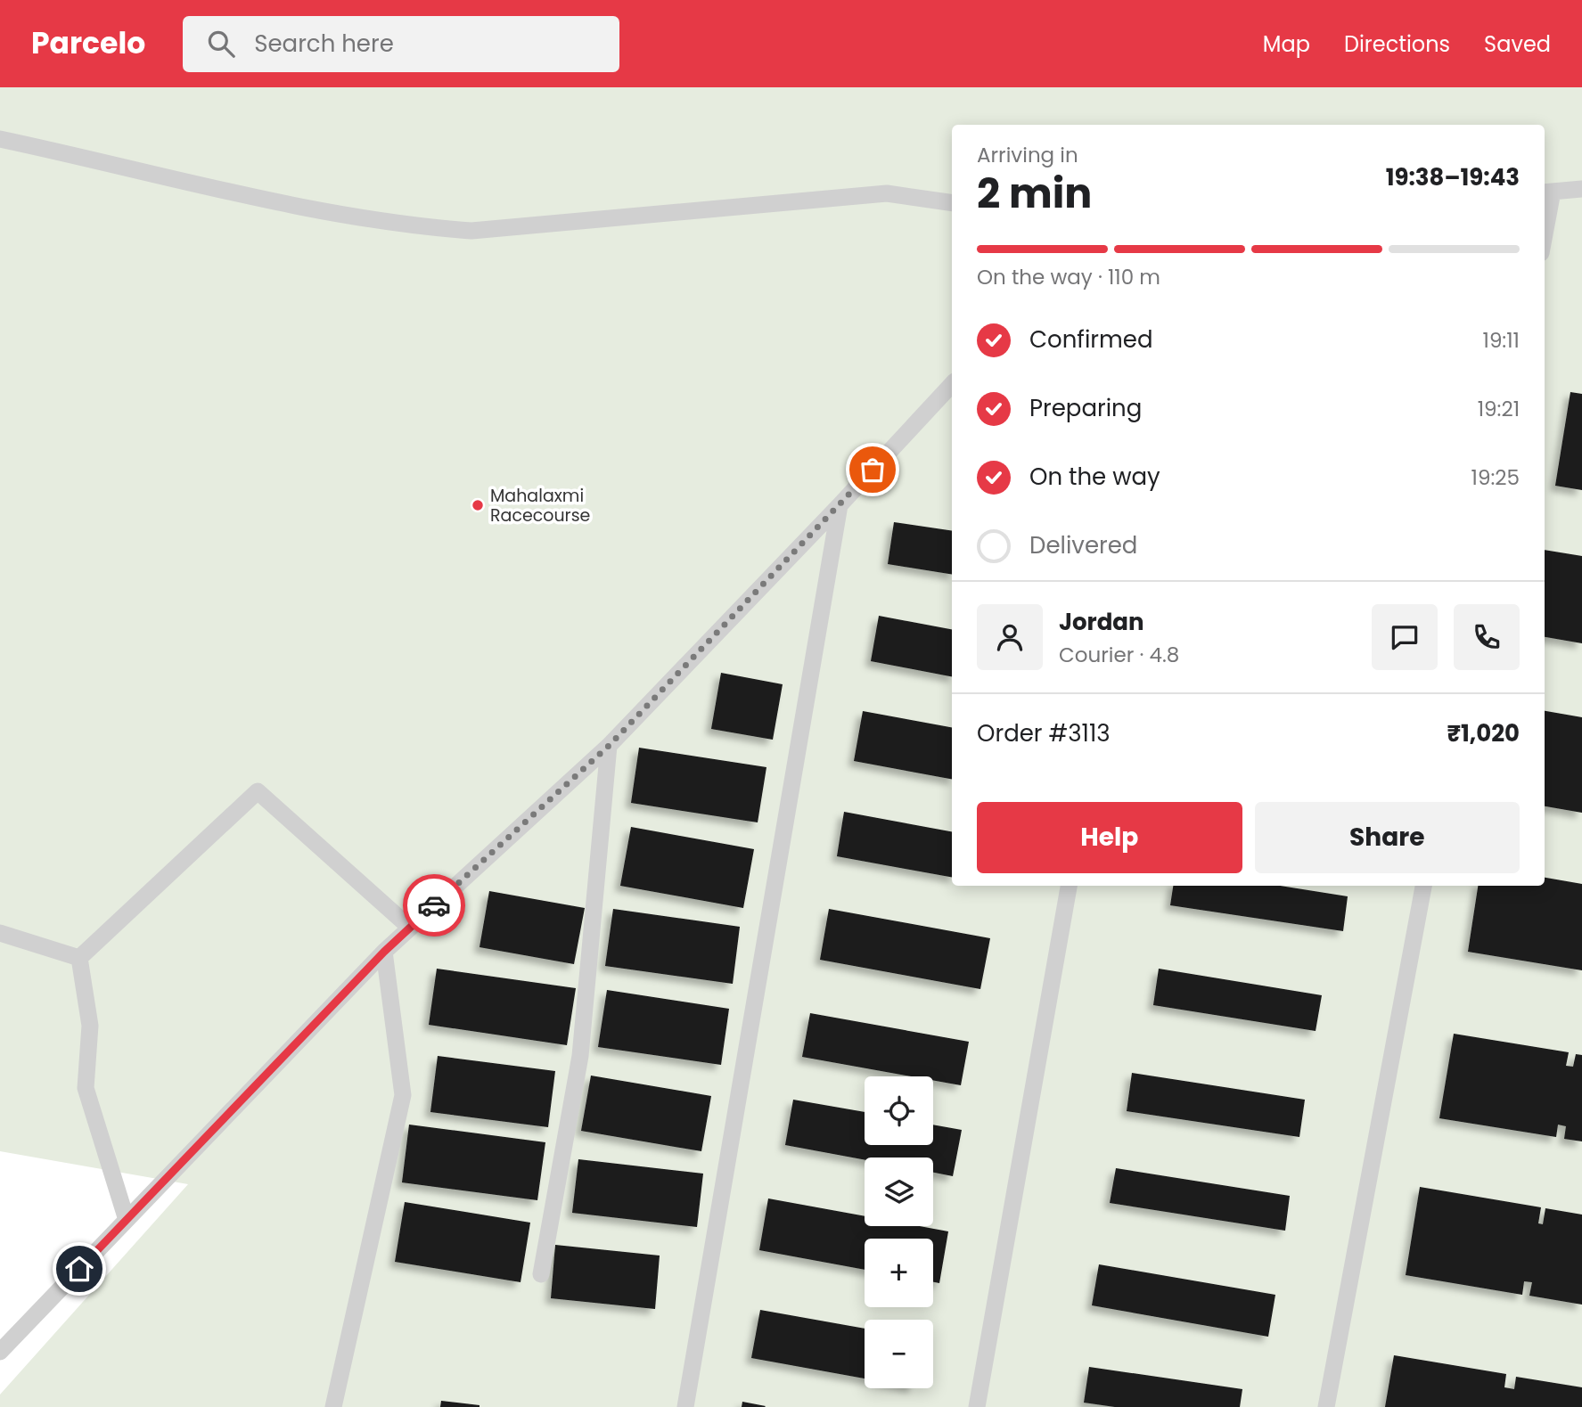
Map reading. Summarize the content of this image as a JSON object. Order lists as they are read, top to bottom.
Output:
{
  "places": ["Mahalaxmi Racecourse"],
  "page": {
    "header": "Parcelo",
    "search": "Search here",
    "nav": ["Map", "Directions", "Saved"],
    "heading": ["2 min", "Arriving in", "19:38–19:43"],
    "panel": [
      "Jordan",
      "Courier · 4.8",
      "Order #3113",
      "₹1,020"
    ],
    "bar": "On the way · 110 m",
    "list": [
      ["Confirmed", "19:11"],
      ["Preparing", "19:21"],
      ["On the way", "19:25"],
      "Delivered"
    ],
    "buttons": ["Help", "Share"],
    "map_buttons": ["+", "−"]
  }
}
